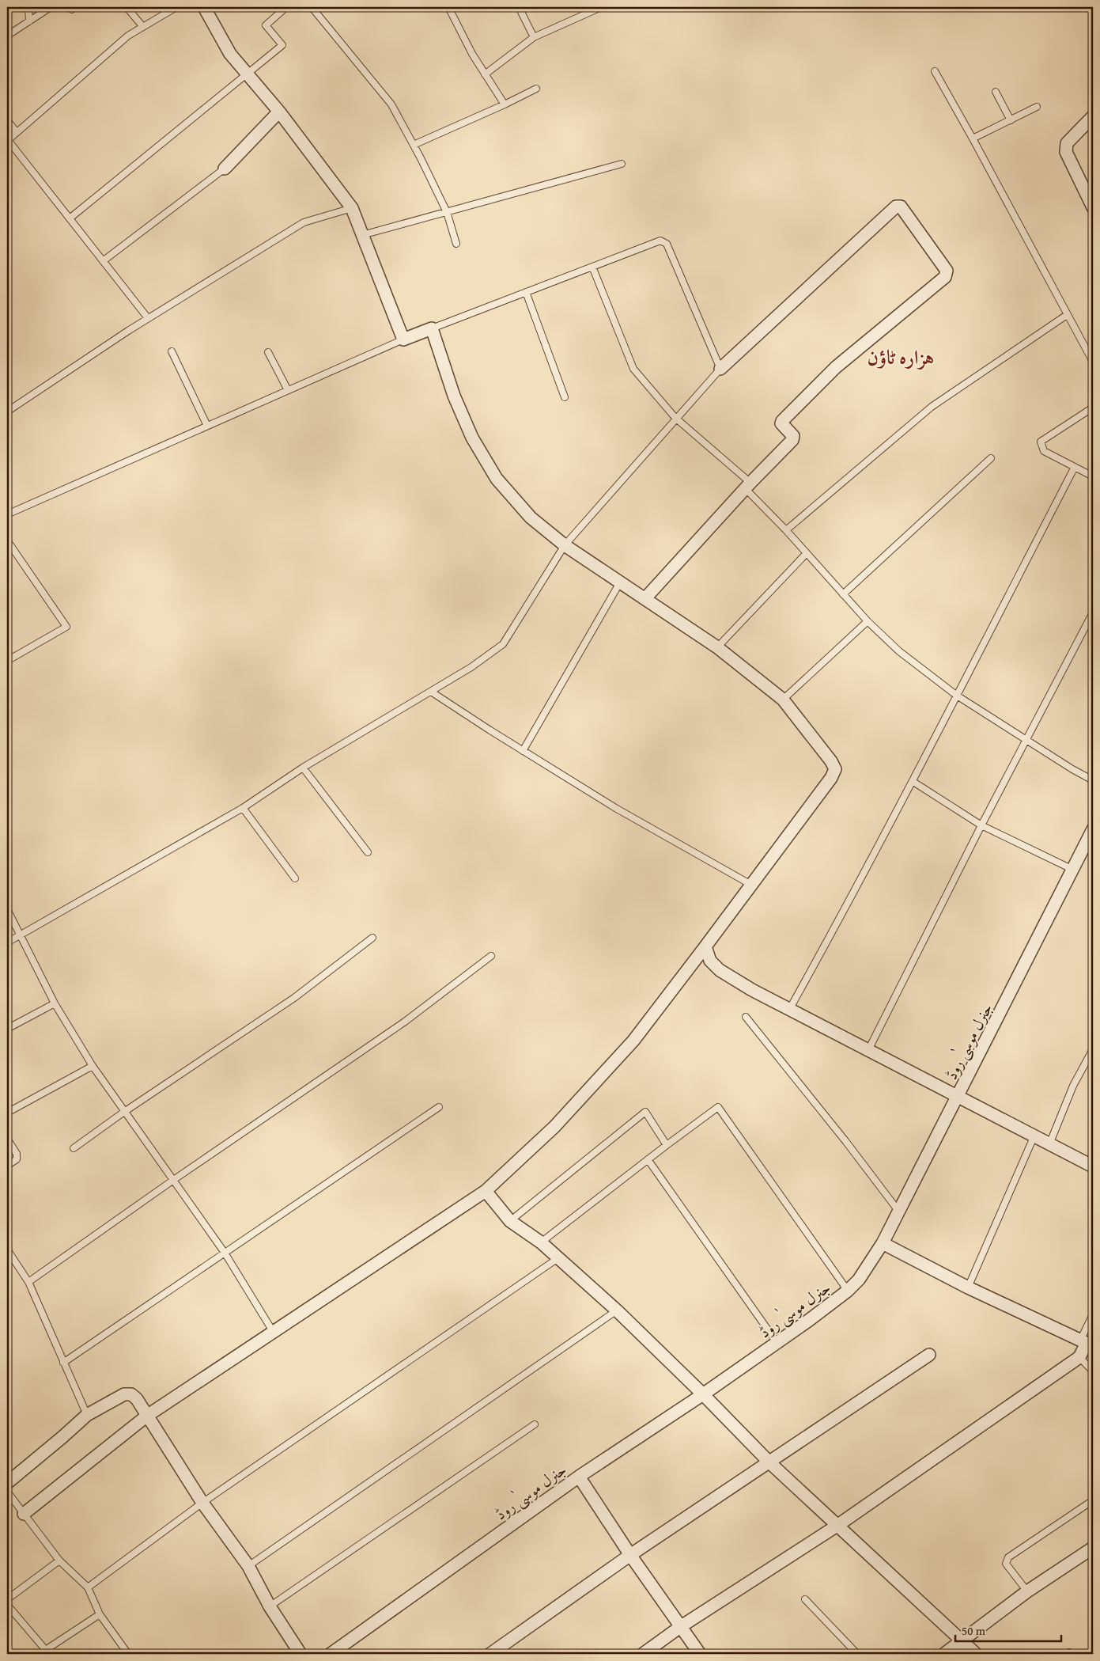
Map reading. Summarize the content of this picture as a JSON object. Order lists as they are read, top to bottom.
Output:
{
  "streets": {
    "street": ["جنرل موسیٰ روڈ"]
  },
  "districts": ["ہزارہ ٹاؤن"],
  "scale_bar": "50 m"
}
